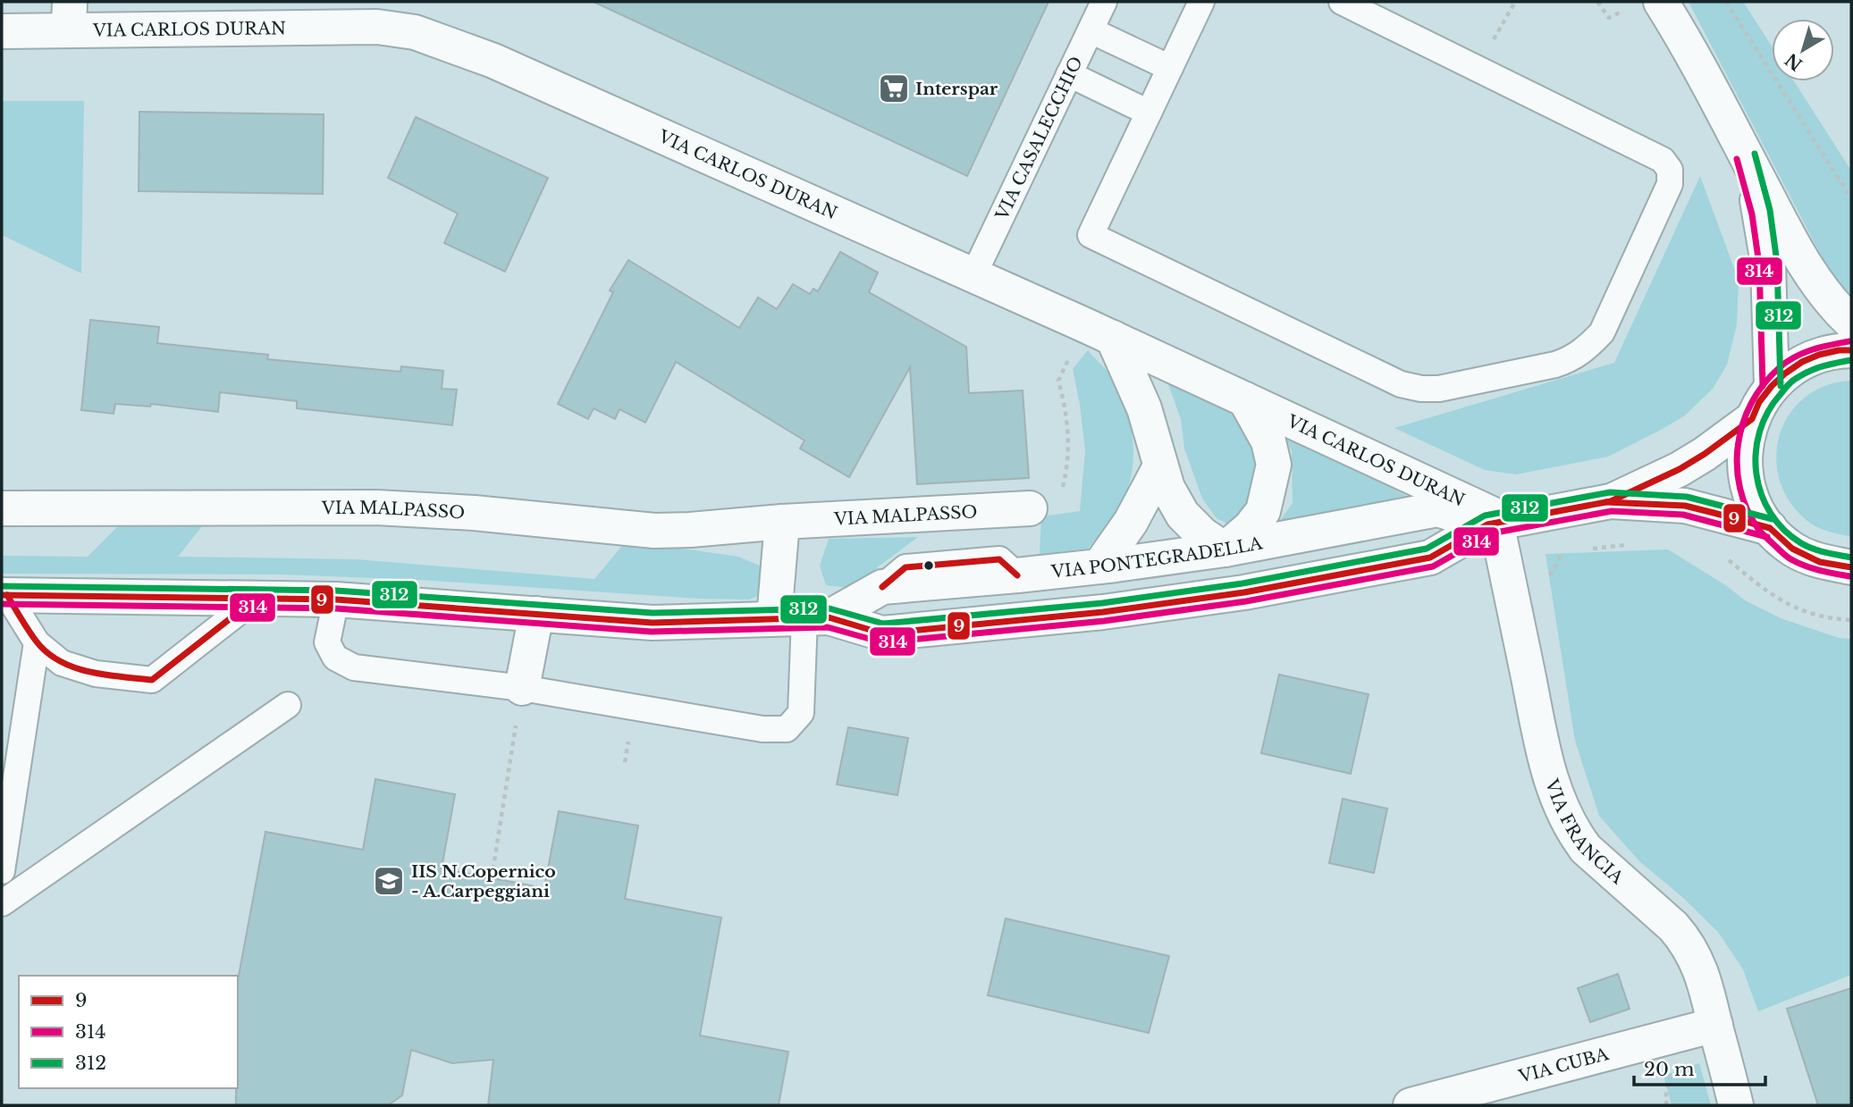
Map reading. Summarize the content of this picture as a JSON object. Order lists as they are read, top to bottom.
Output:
{
  "streets": {
    "street": [
      "VIA CARLOS DURAN",
      "VIA MALPASSO",
      "VIA PONTEGRADELLA",
      "VIA FRANCIA",
      "VIA CUBA"
    ],
    "lane": ["VIA CASALECCHIO"]
  },
  "crossings": [
    ["VIA CARLOS DURAN", "VIA CASALECCHIO"],
    ["VIA CARLOS DURAN", "VIA PONTEGRADELLA"],
    ["VIA CARLOS DURAN", "VIA FRANCIA"],
    ["VIA PONTEGRADELLA", "VIA FRANCIA"],
    ["VIA FRANCIA", "VIA CUBA"]
  ],
  "places": {
    "supermarket": ["Interspar"],
    "school or university": ["IIS N.Copernico - A.Carpeggiani"]
  },
  "lines": ["transit line 312", "transit line 314", "transit line 9"],
  "legend": ["9", "314", "312"],
  "scale_bar": "20 m",
  "north": "bottom left"
}
